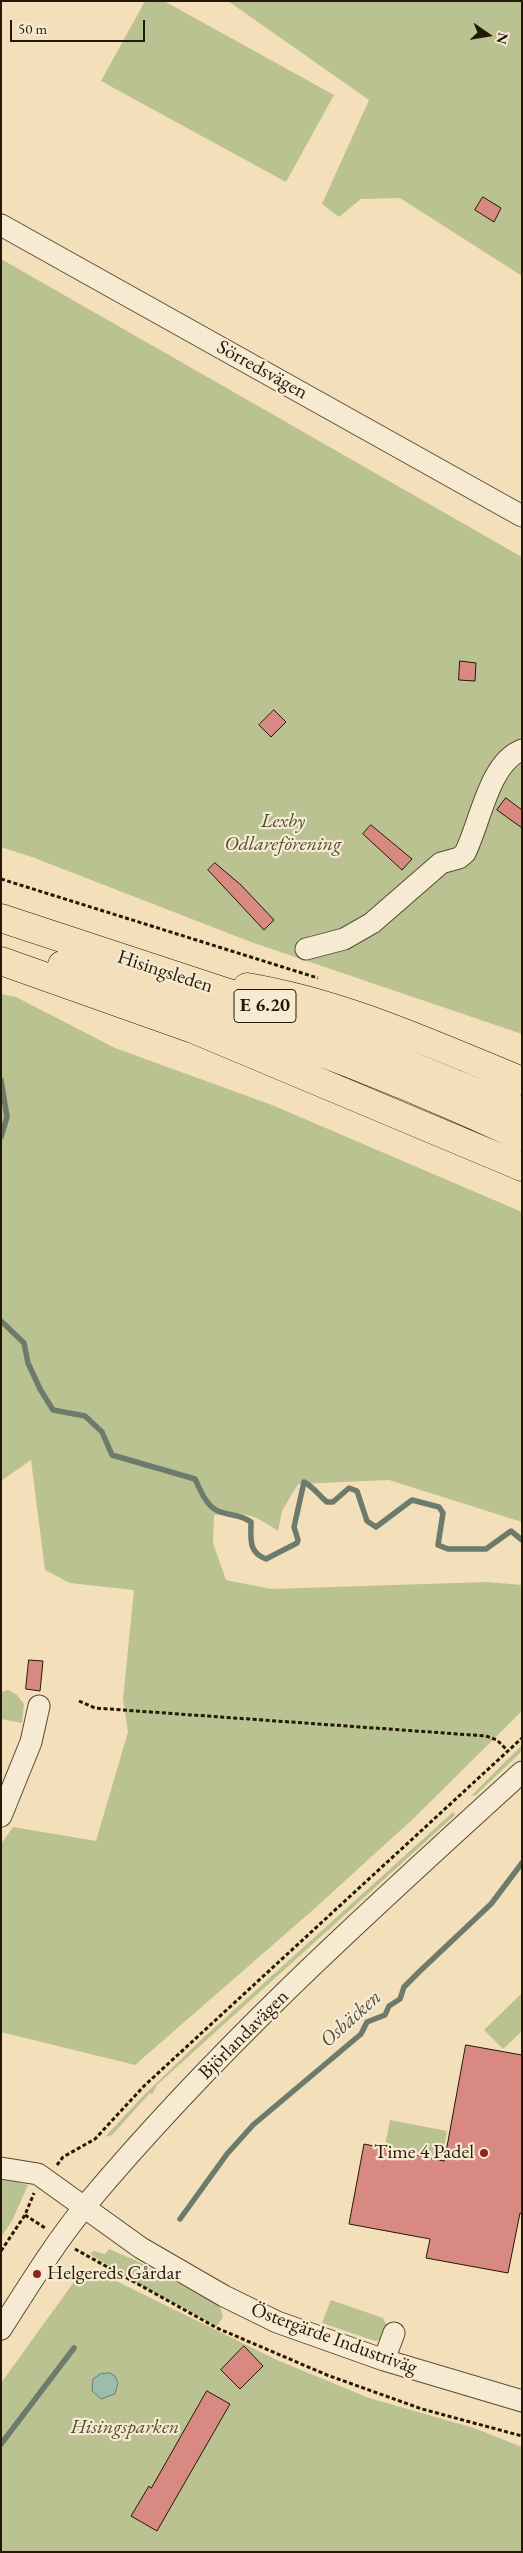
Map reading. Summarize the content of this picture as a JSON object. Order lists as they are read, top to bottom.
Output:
{
  "streets": {
    "highway": ["Hisingsleden", "E 6.20"],
    "street": ["Sörredsvägen", "Björlandavägen", "Östergärde Industriväg"]
  },
  "crossings": [
    ["Björlandavägen", "Östergärde Industriväg"]
  ],
  "water": ["Osbäcken"],
  "parks": ["Lexby Odlareförening", "Hisingsparken"],
  "places": ["Time 4 Padel", "Helgereds Gårdar"],
  "scale_bar": "50 m",
  "north": "right"
}
